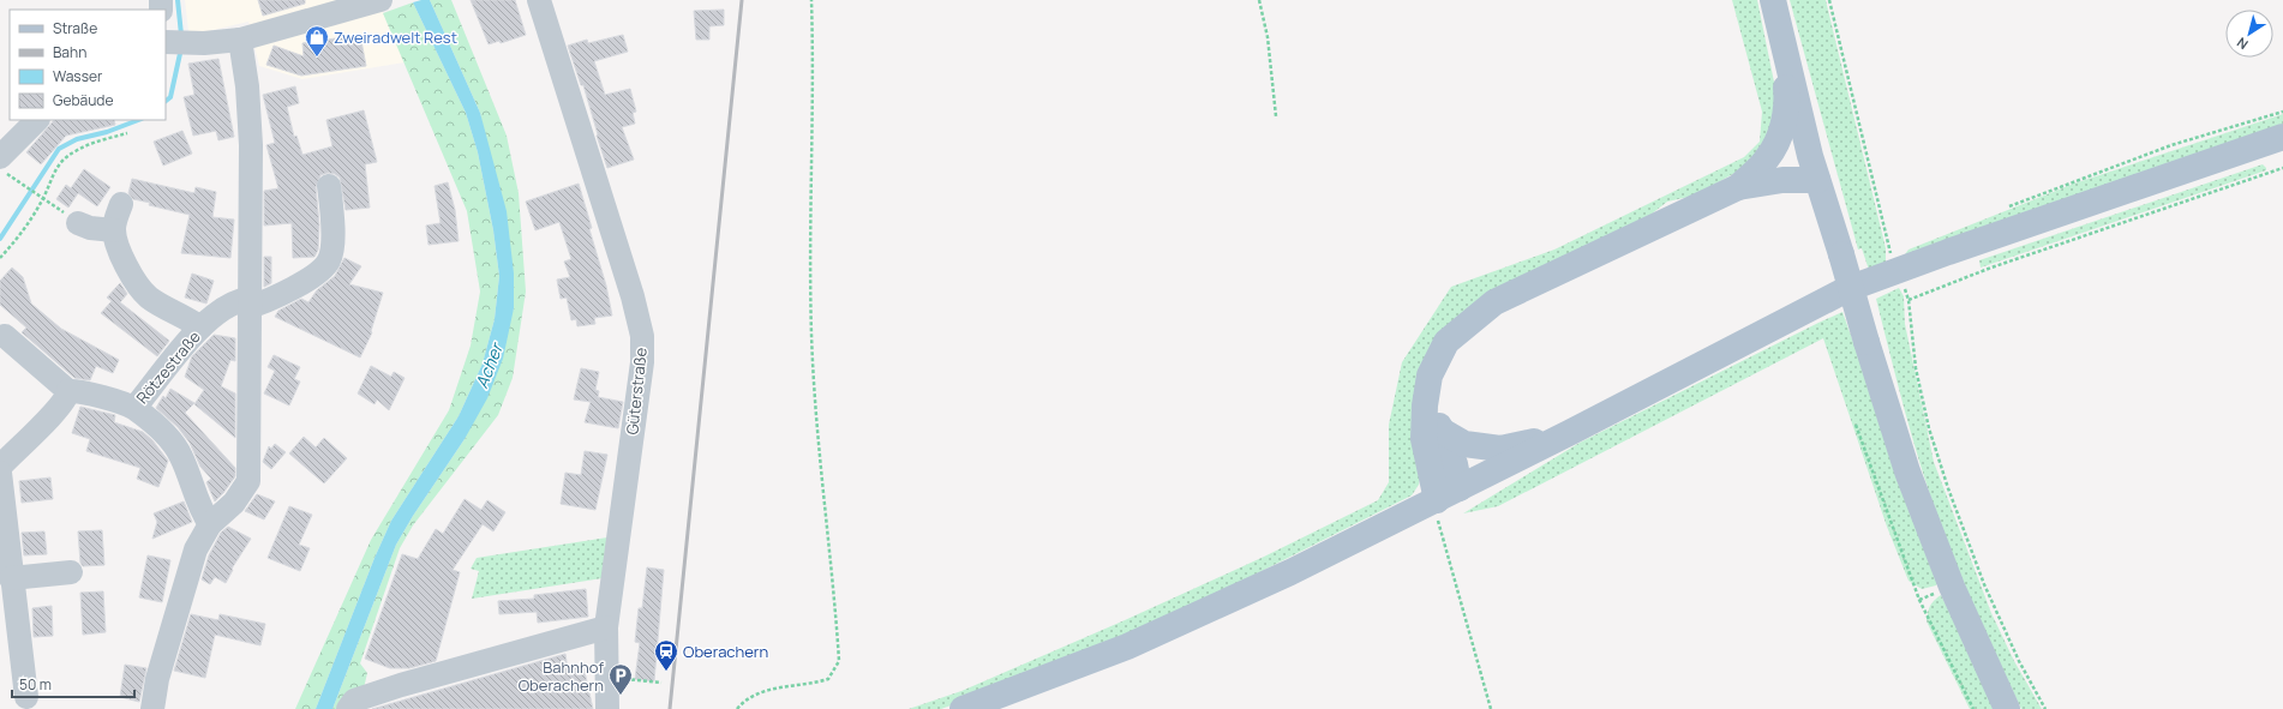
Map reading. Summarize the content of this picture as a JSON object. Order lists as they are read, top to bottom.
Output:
{
  "streets": {
    "street": ["Rötzestraße", "Güterstraße"]
  },
  "water": ["Acher"],
  "places": {
    "shop": ["Zweiradwelt Rest"],
    "station": ["Oberachern"],
    "parking": ["Bahnhof Oberachern"]
  },
  "legend": [
    "Straße",
    "Bahn",
    "Wasser",
    "Gebäude"
  ],
  "scale_bar": "50 m",
  "north": "bottom left"
}
